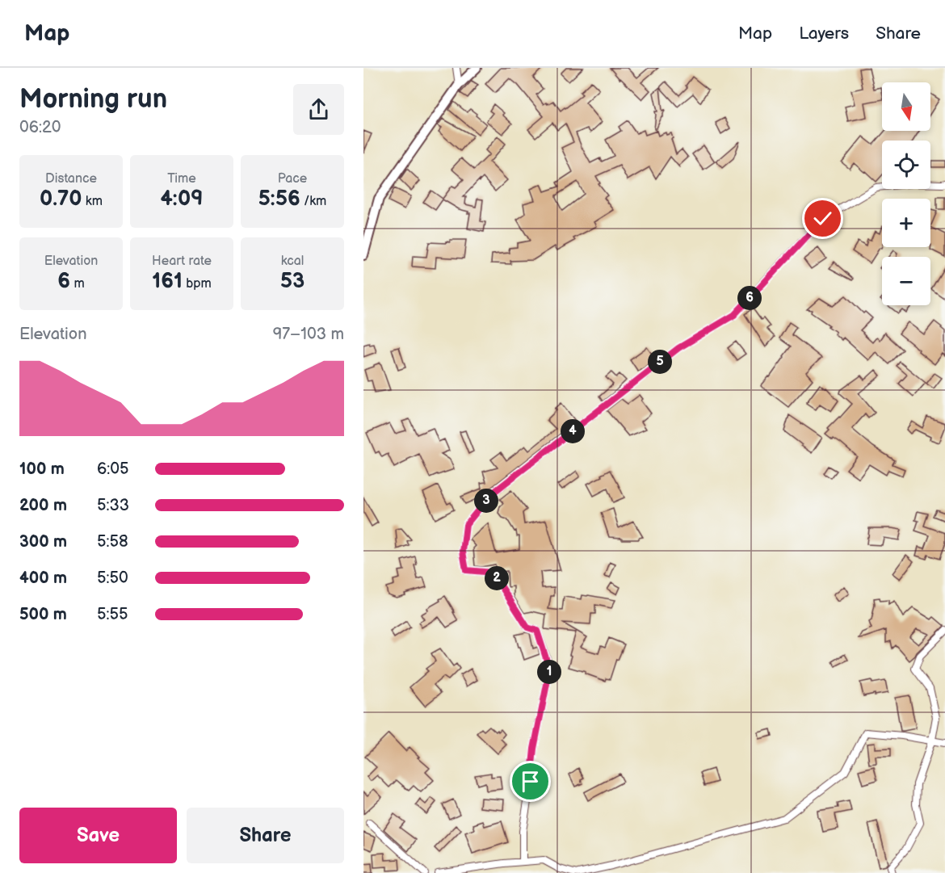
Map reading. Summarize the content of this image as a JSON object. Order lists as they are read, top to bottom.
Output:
{
  "north": "bottom",
  "page": {
    "header": "Map",
    "nav": ["Map", "Layers", "Share"],
    "heading": ["Morning run", "06:20"],
    "map_buttons": ["+", "−"],
    "stats": [
      ["Distance", "0.70 km"],
      ["Time", "4:09"],
      ["Pace", "5:56 /km"],
      ["Elevation", "6 m"],
      ["Heart rate", "161 bpm"],
      ["kcal", "53"]
    ],
    "pins": [
      "6",
      "5",
      "4",
      "3",
      "2",
      "1"
    ],
    "chart": ["Elevation", "97–103 m"],
    "list": [
      {
        "name": "100 m",
        "note": "6:05"
      },
      {
        "name": "200 m",
        "note": "5:33"
      },
      {
        "name": "300 m",
        "note": "5:58"
      },
      {
        "name": "400 m",
        "note": "5:50"
      },
      {
        "name": "500 m",
        "note": "5:55"
      }
    ],
    "buttons": ["Save", "Share"]
  }
}
